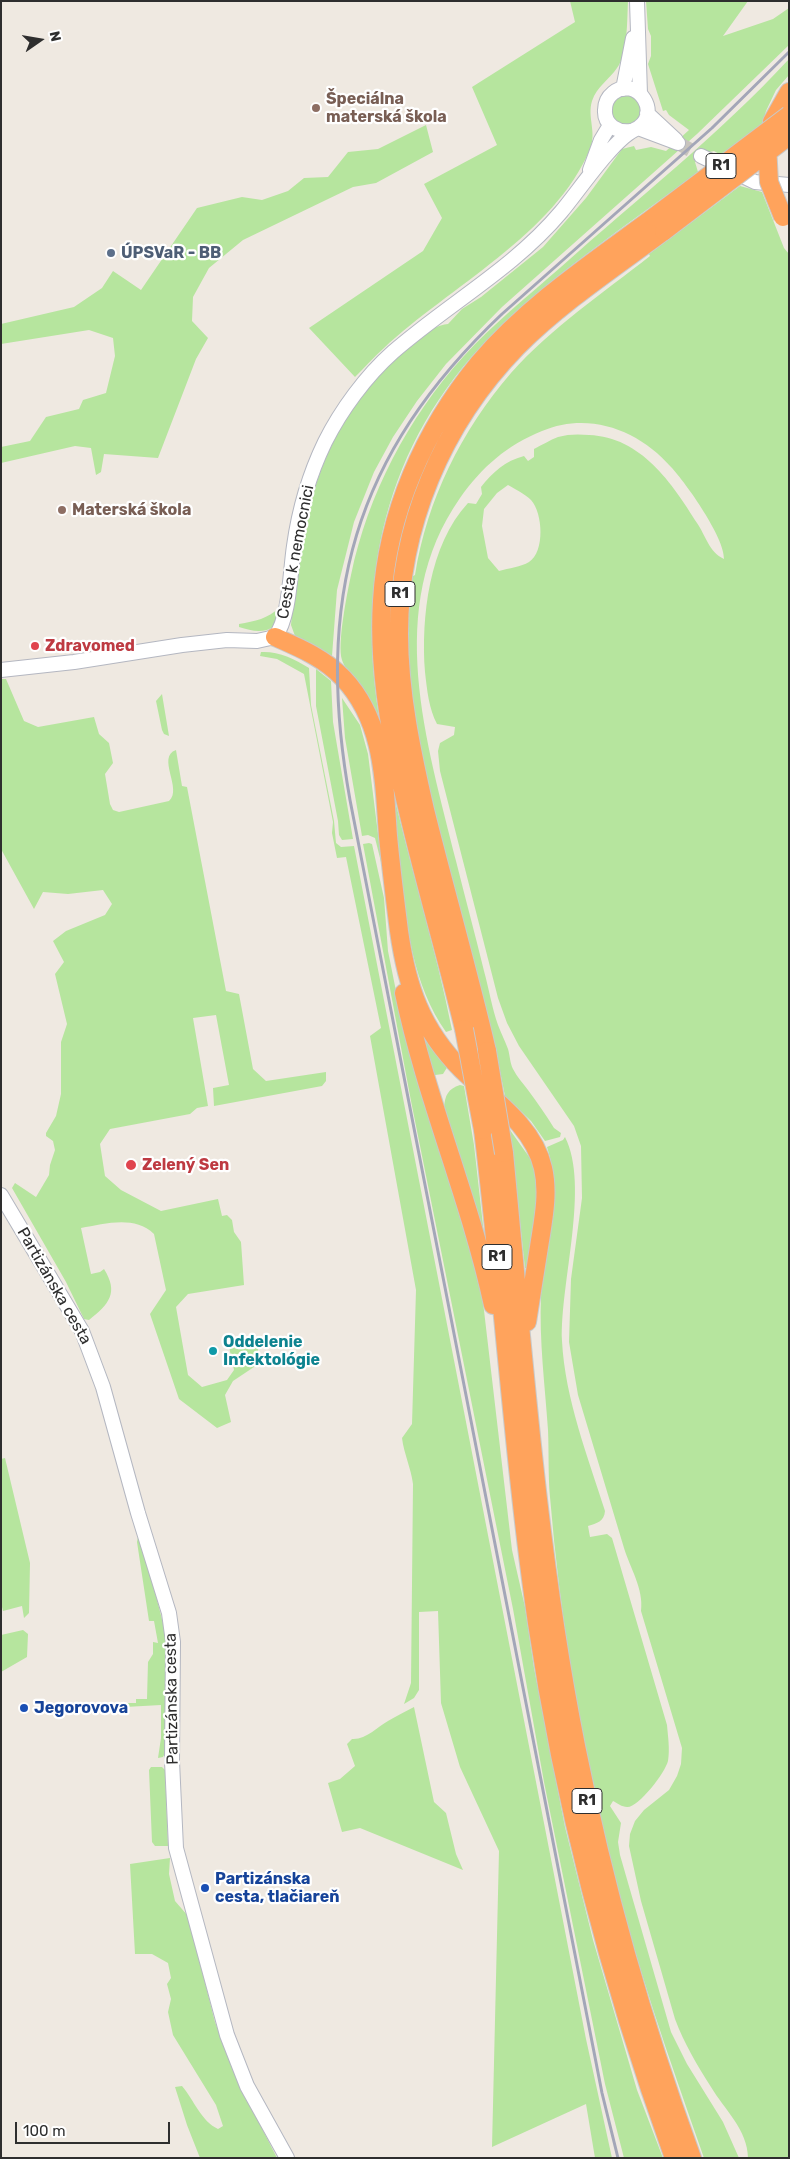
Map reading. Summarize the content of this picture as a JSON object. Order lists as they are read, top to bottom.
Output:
{
  "streets": {
    "highway": ["R1"],
    "street": ["Cesta k nemocnici", "Partizánska cesta"]
  },
  "places": [
    "Špeciálna materská škola",
    "ÚPSVaR - BB",
    "Materská škola",
    "Zdravomed",
    "Zelený Sen",
    "Oddelenie Infektológie",
    "Jegorovova",
    "Partizánska cesta, tlačiareň"
  ],
  "scale_bar": "100 m",
  "north": "right"
}
